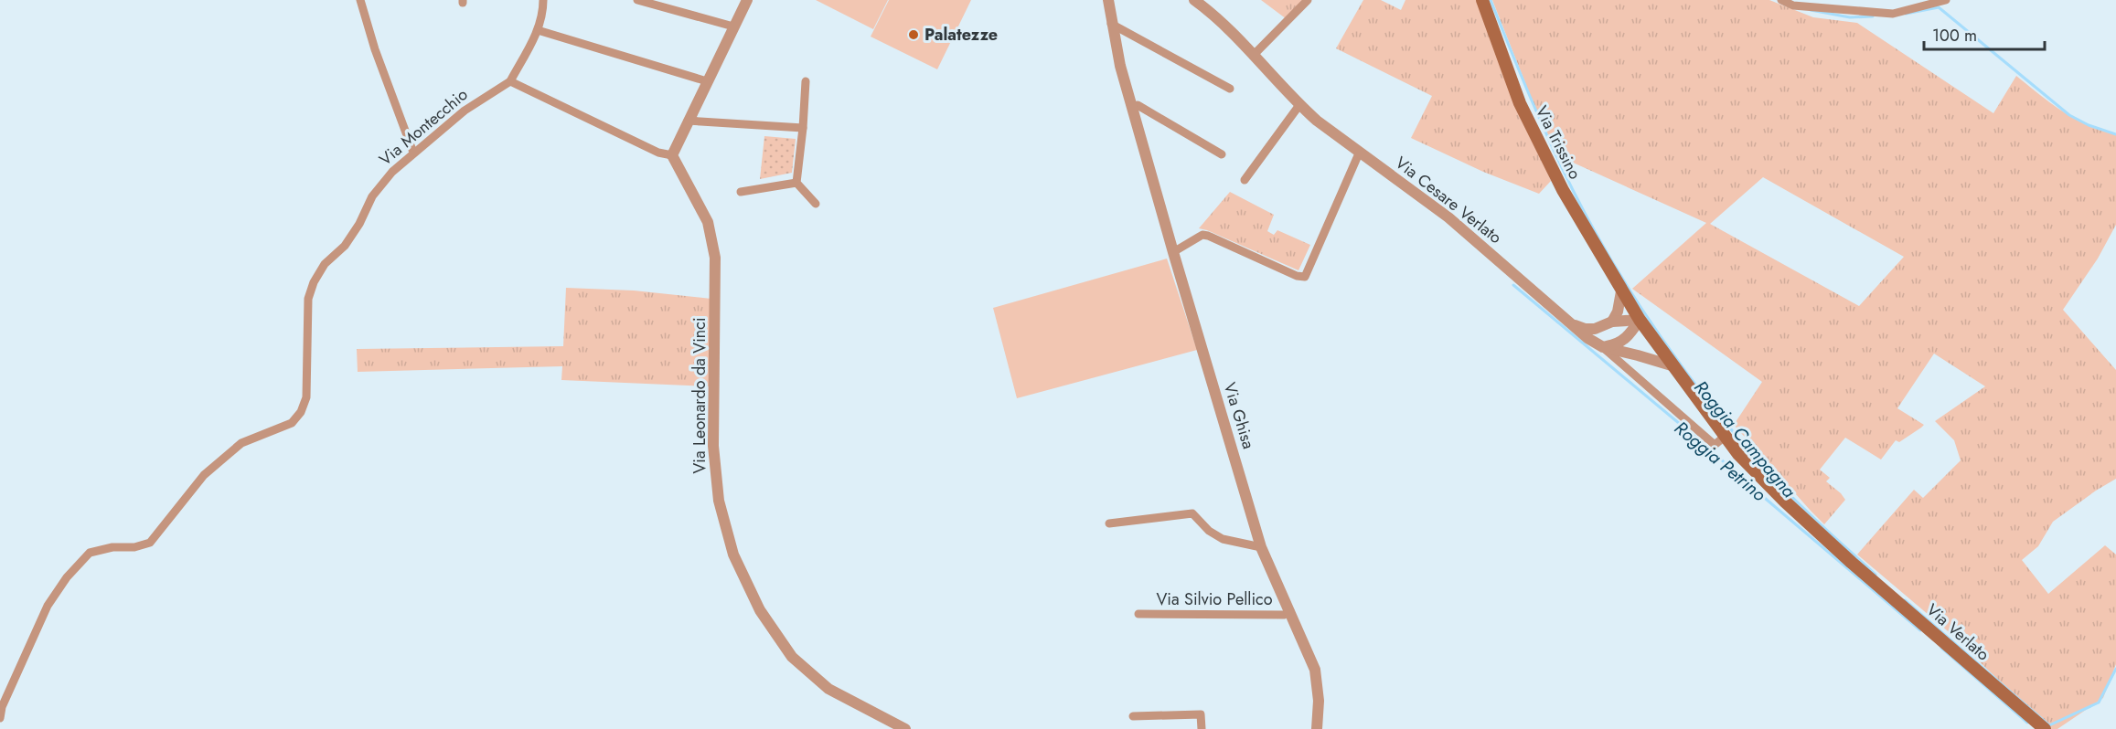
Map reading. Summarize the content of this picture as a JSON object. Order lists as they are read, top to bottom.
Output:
{
  "streets": {
    "main road": ["Via Trissino", "Via Verlato"],
    "street": [
      "Via Montecchio",
      "Via Cesare Verlato",
      "Via Leonardo da Vinci",
      "Via Ghisa",
      "Via Silvio Pellico"
    ]
  },
  "crossings": [
    ["Via Cesare Verlato", "Via Verlato"],
    ["Via Ghisa", "Via Silvio Pellico"]
  ],
  "water": ["Roggia Campagna", "Roggia Petrino"],
  "places": ["Palatezze"],
  "scale_bar": "100 m"
}
